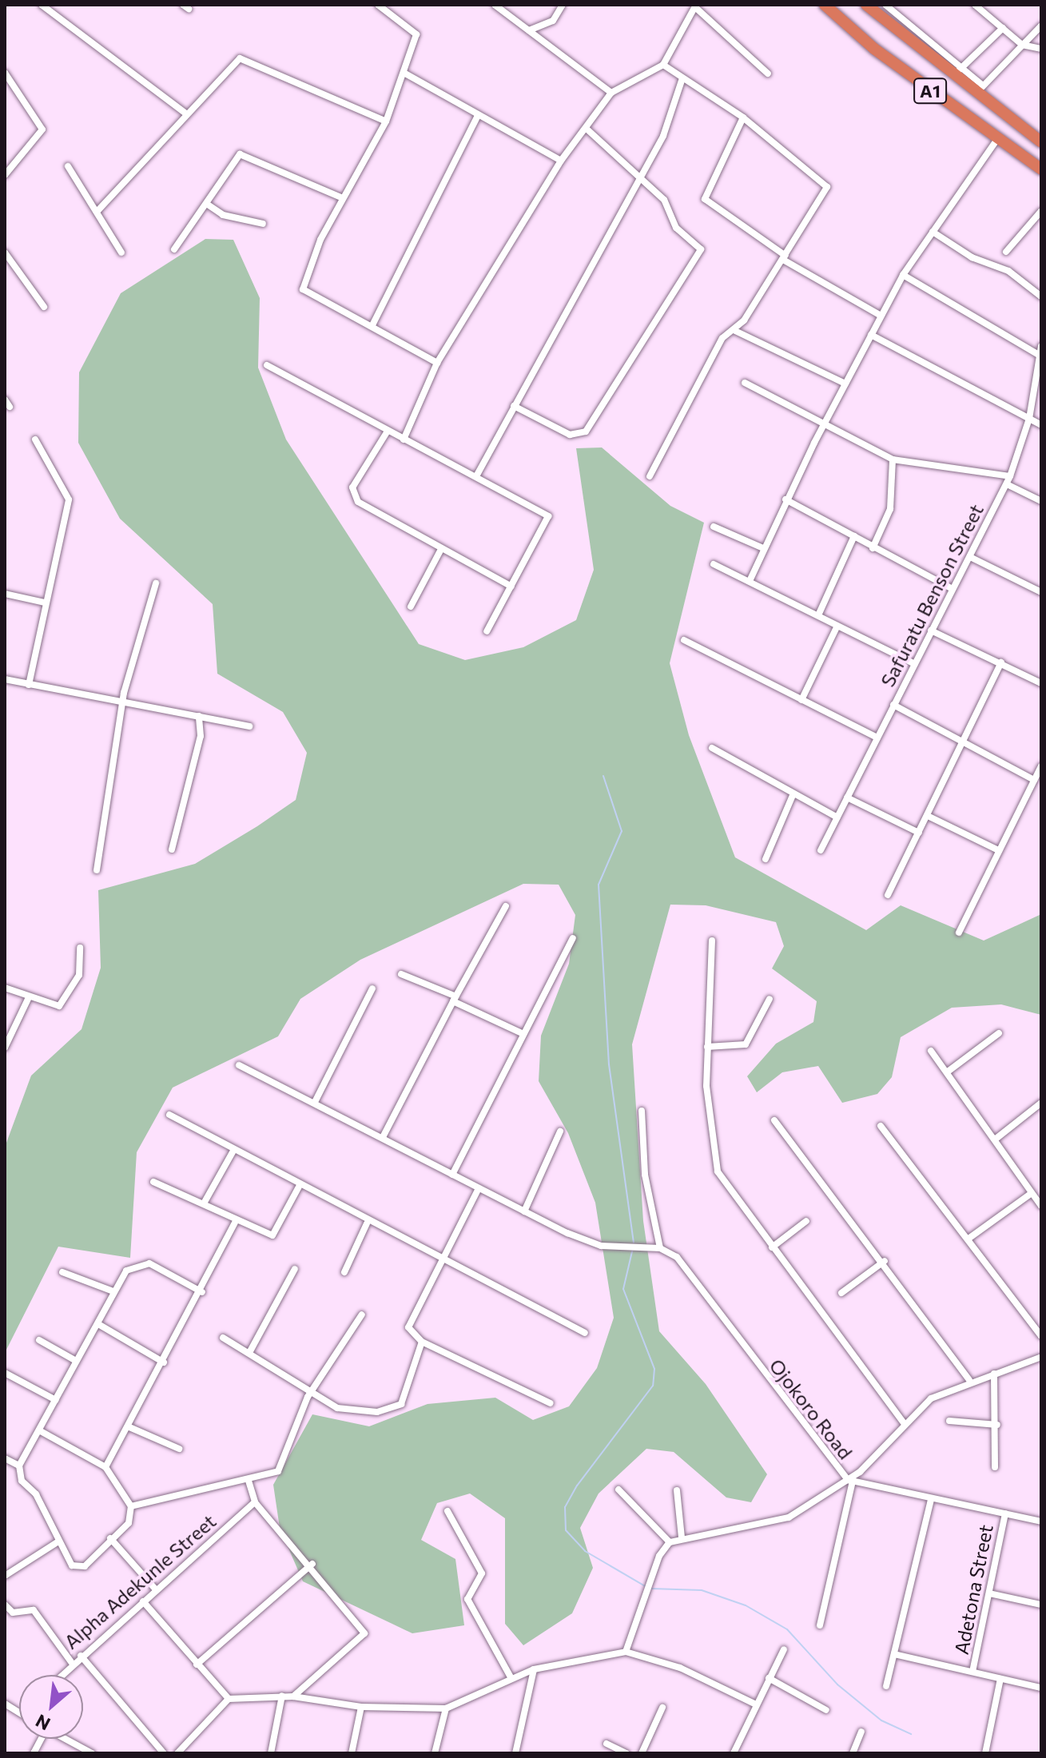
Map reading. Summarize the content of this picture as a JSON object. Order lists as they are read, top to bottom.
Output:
{
  "streets": {
    "highway": ["A1"],
    "street": [
      "Safuratu Benson Street",
      "Ojokoro Road",
      "Alpha Adekunle Street",
      "Adetona Street"
    ]
  },
  "crossings": [
    ["Ojokoro Road", "Adetona Street"]
  ],
  "north": "bottom left"
}
